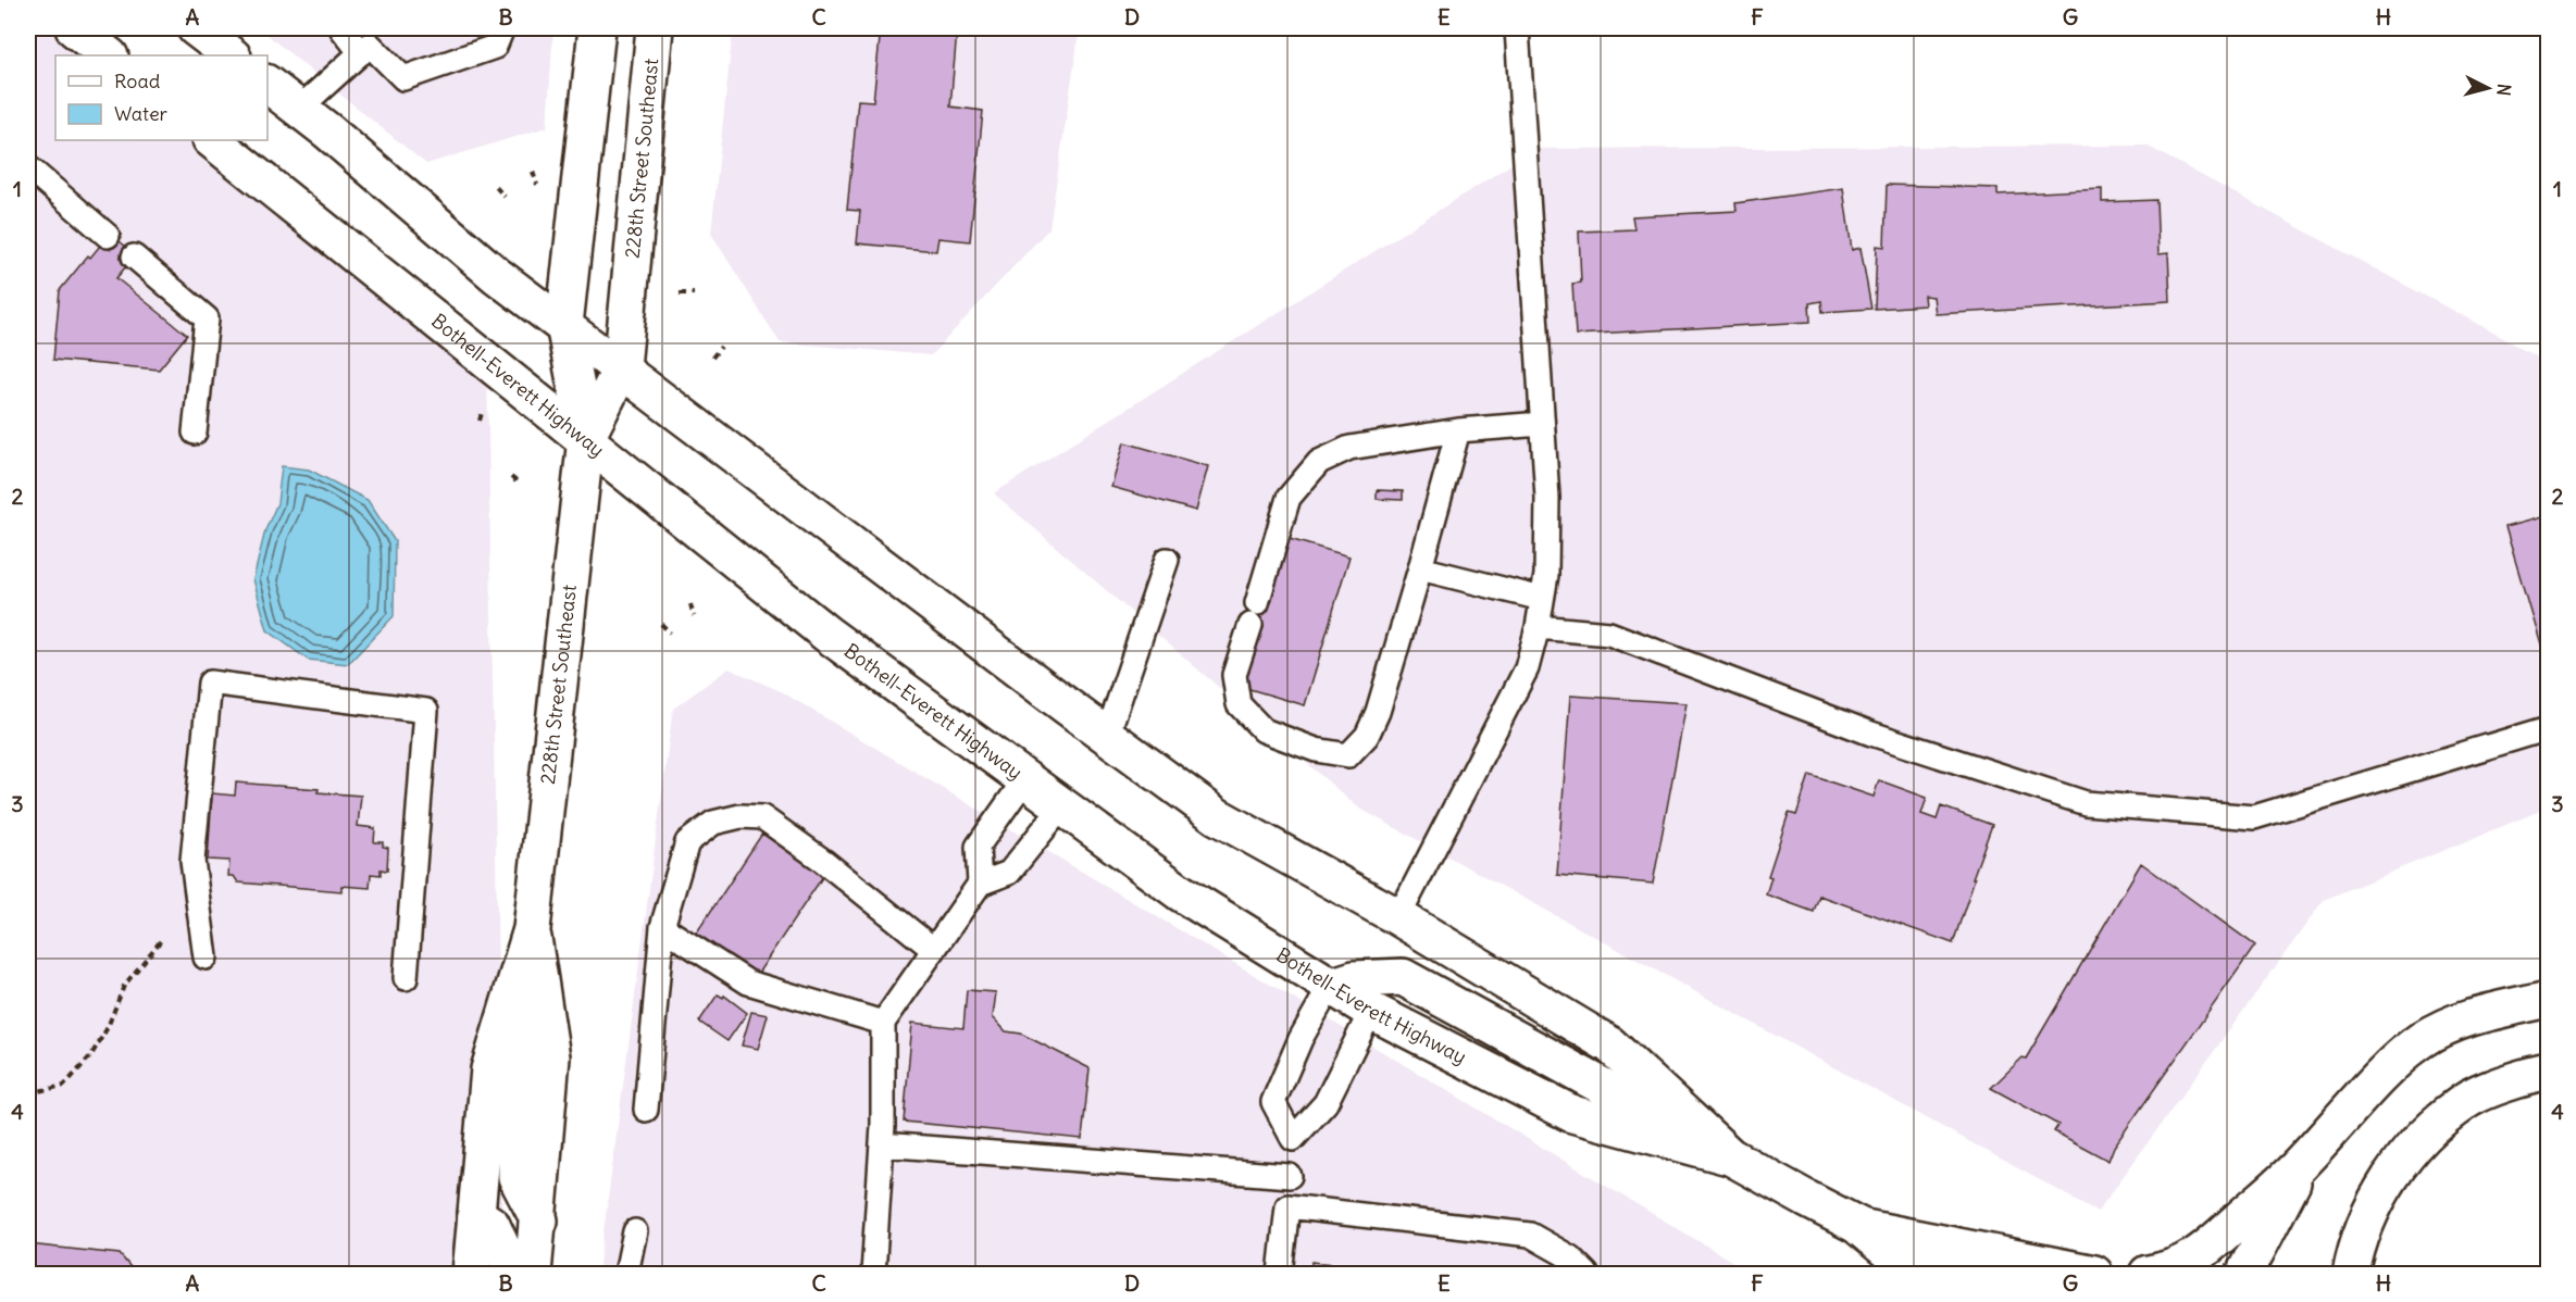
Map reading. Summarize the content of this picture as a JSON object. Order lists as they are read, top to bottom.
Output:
{
  "streets": {
    "main road": ["228th Street Southeast", "Bothell-Everett Highway"]
  },
  "crossings": [
    ["228th Street Southeast", "Bothell-Everett Highway"]
  ],
  "legend": ["Road", "Water"],
  "north": "right",
  "grid": {
    "columns": [
      "A",
      "B",
      "C",
      "D",
      "E",
      "F",
      "G",
      "H"
    ],
    "rows": [
      "1",
      "2",
      "3",
      "4"
    ]
  }
}
